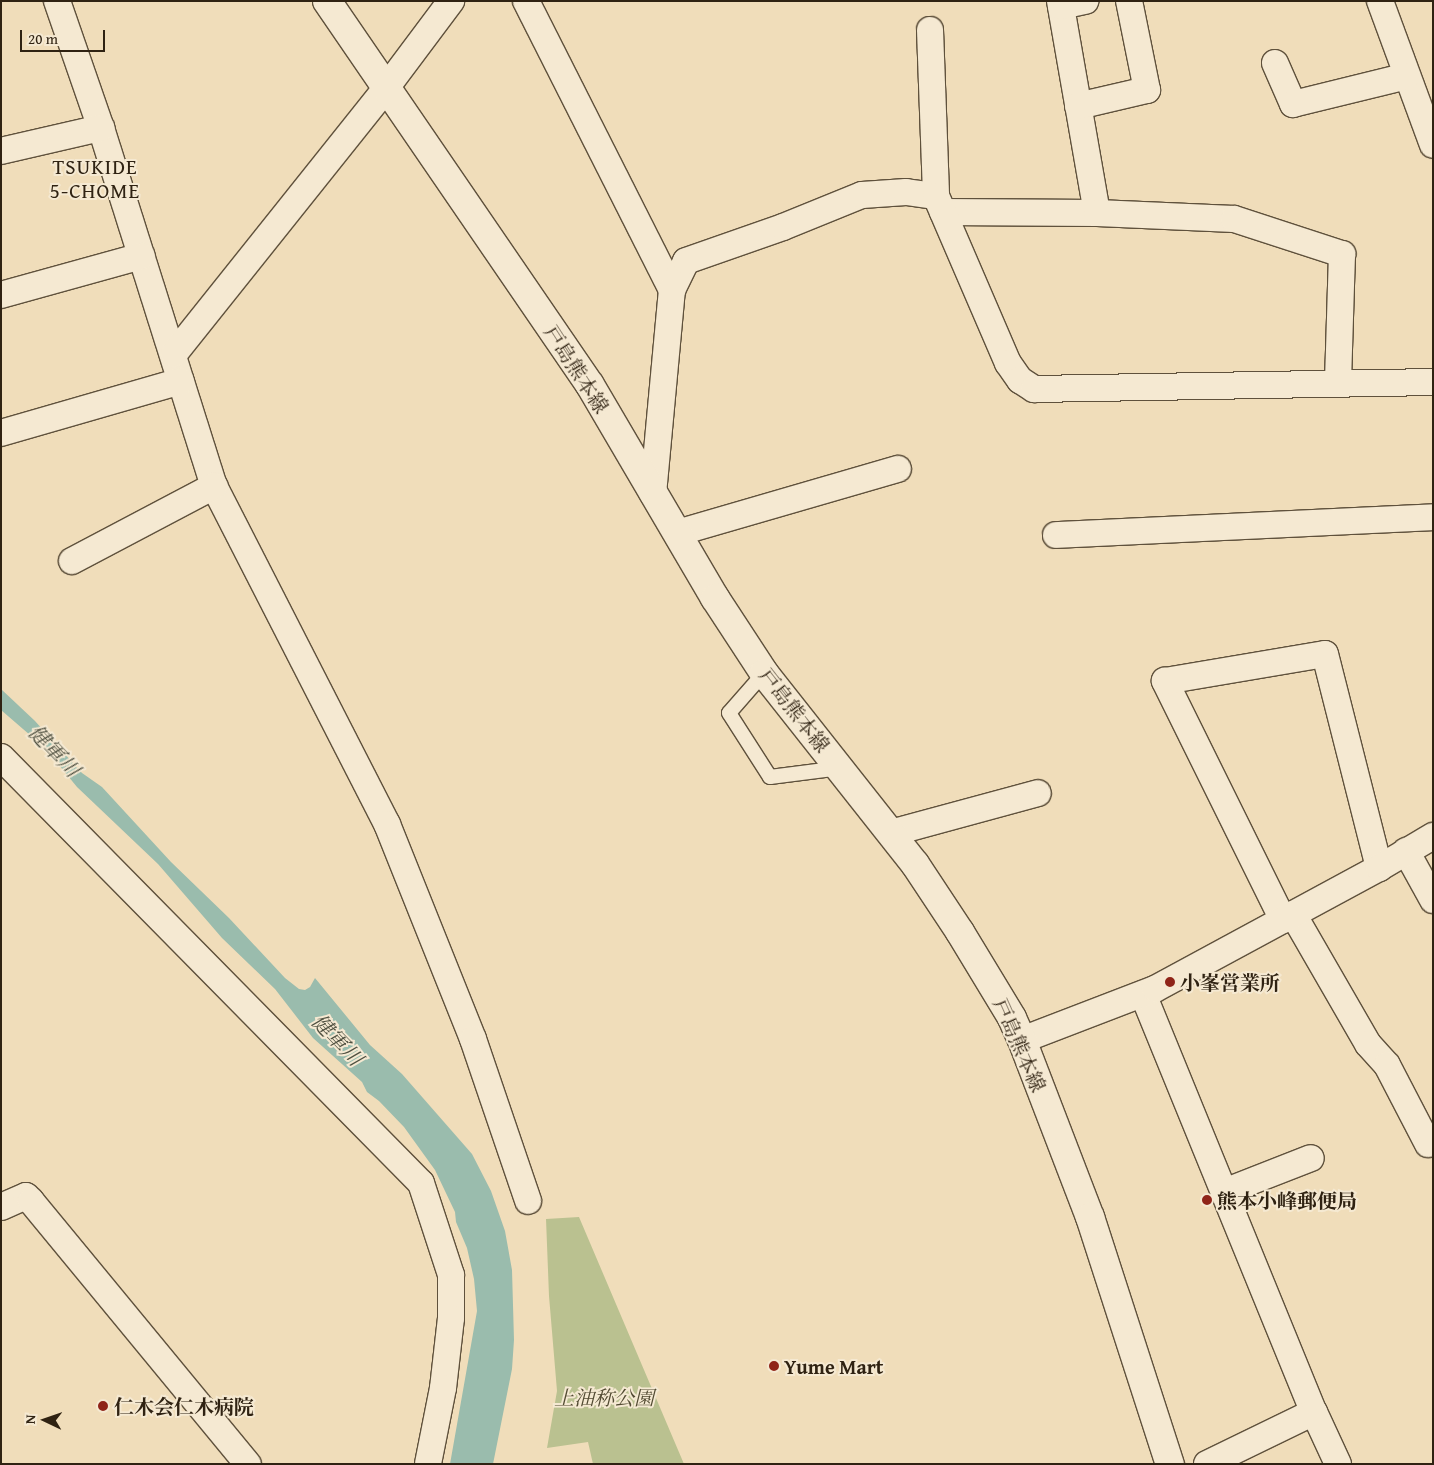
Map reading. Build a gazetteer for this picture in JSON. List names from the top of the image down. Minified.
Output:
{"streets":{"main road":["戸島熊本線"]},"districts":["TSUKIDE 5-CHOME"],"water":["健軍川"],"parks":["上油称公園"],"places":["小峯営業所","熊本小峰郵便局","Yume Mart","仁木会仁木病院"],"scale_bar":"20 m","north":"left"}
